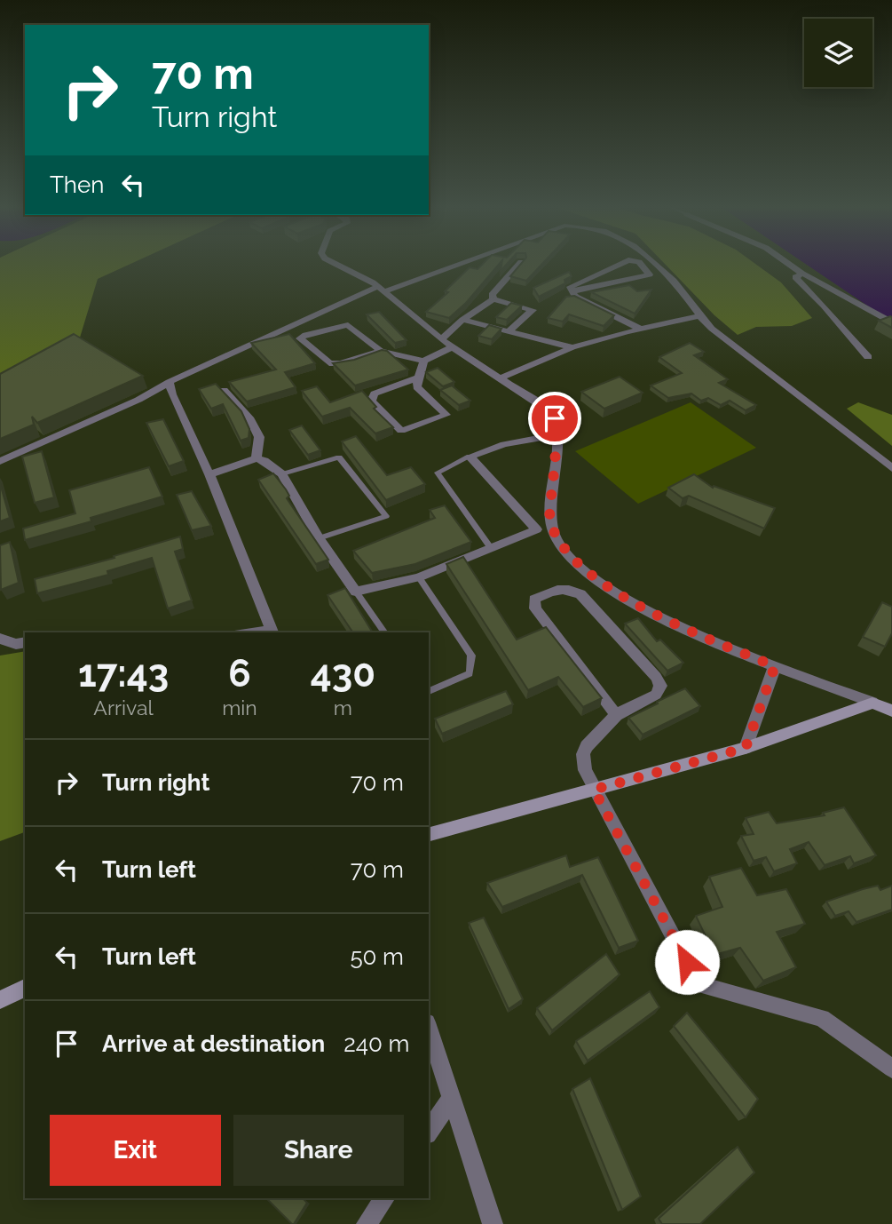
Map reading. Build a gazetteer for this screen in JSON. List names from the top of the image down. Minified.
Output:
{"page":{"turn":["70 m","Turn right"],"then":"Then","eta":["17:43","Arrival","6","min","430","m"],"list":[{"name":"Turn right","value":"70 m"},{"name":"Turn left","value":"70 m"},{"name":"Turn left","value":"50 m"},{"name":"Arrive at destination","value":"240 m"}],"buttons":["Exit","Share"]}}
